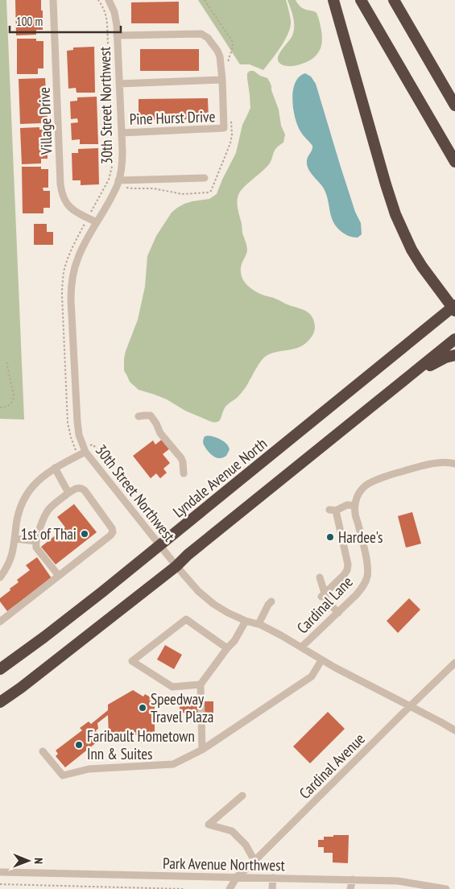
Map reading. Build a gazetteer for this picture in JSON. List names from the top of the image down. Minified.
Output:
{"streets":{"highway":["Lyndale Avenue North"],"street":["30th Street Northwest","Pine Hurst Drive","Village Drive","Cardinal Lane","Cardinal Avenue","Park Avenue Northwest"]},"crossings":[["30th Street Northwest","Pine Hurst Drive"],["30th Street Northwest","Village Drive"],["30th Street Northwest","Lyndale Avenue North"],["30th Street Northwest","Cardinal Lane"],["30th Street Northwest","Cardinal Avenue"],["Cardinal Avenue","Park Avenue Northwest"]],"places":["1st of Thai","Hardee's","Speedway Travel Plaza","Faribault Hometown Inn & Suites"],"scale_bar":"100 m","north":"right"}
